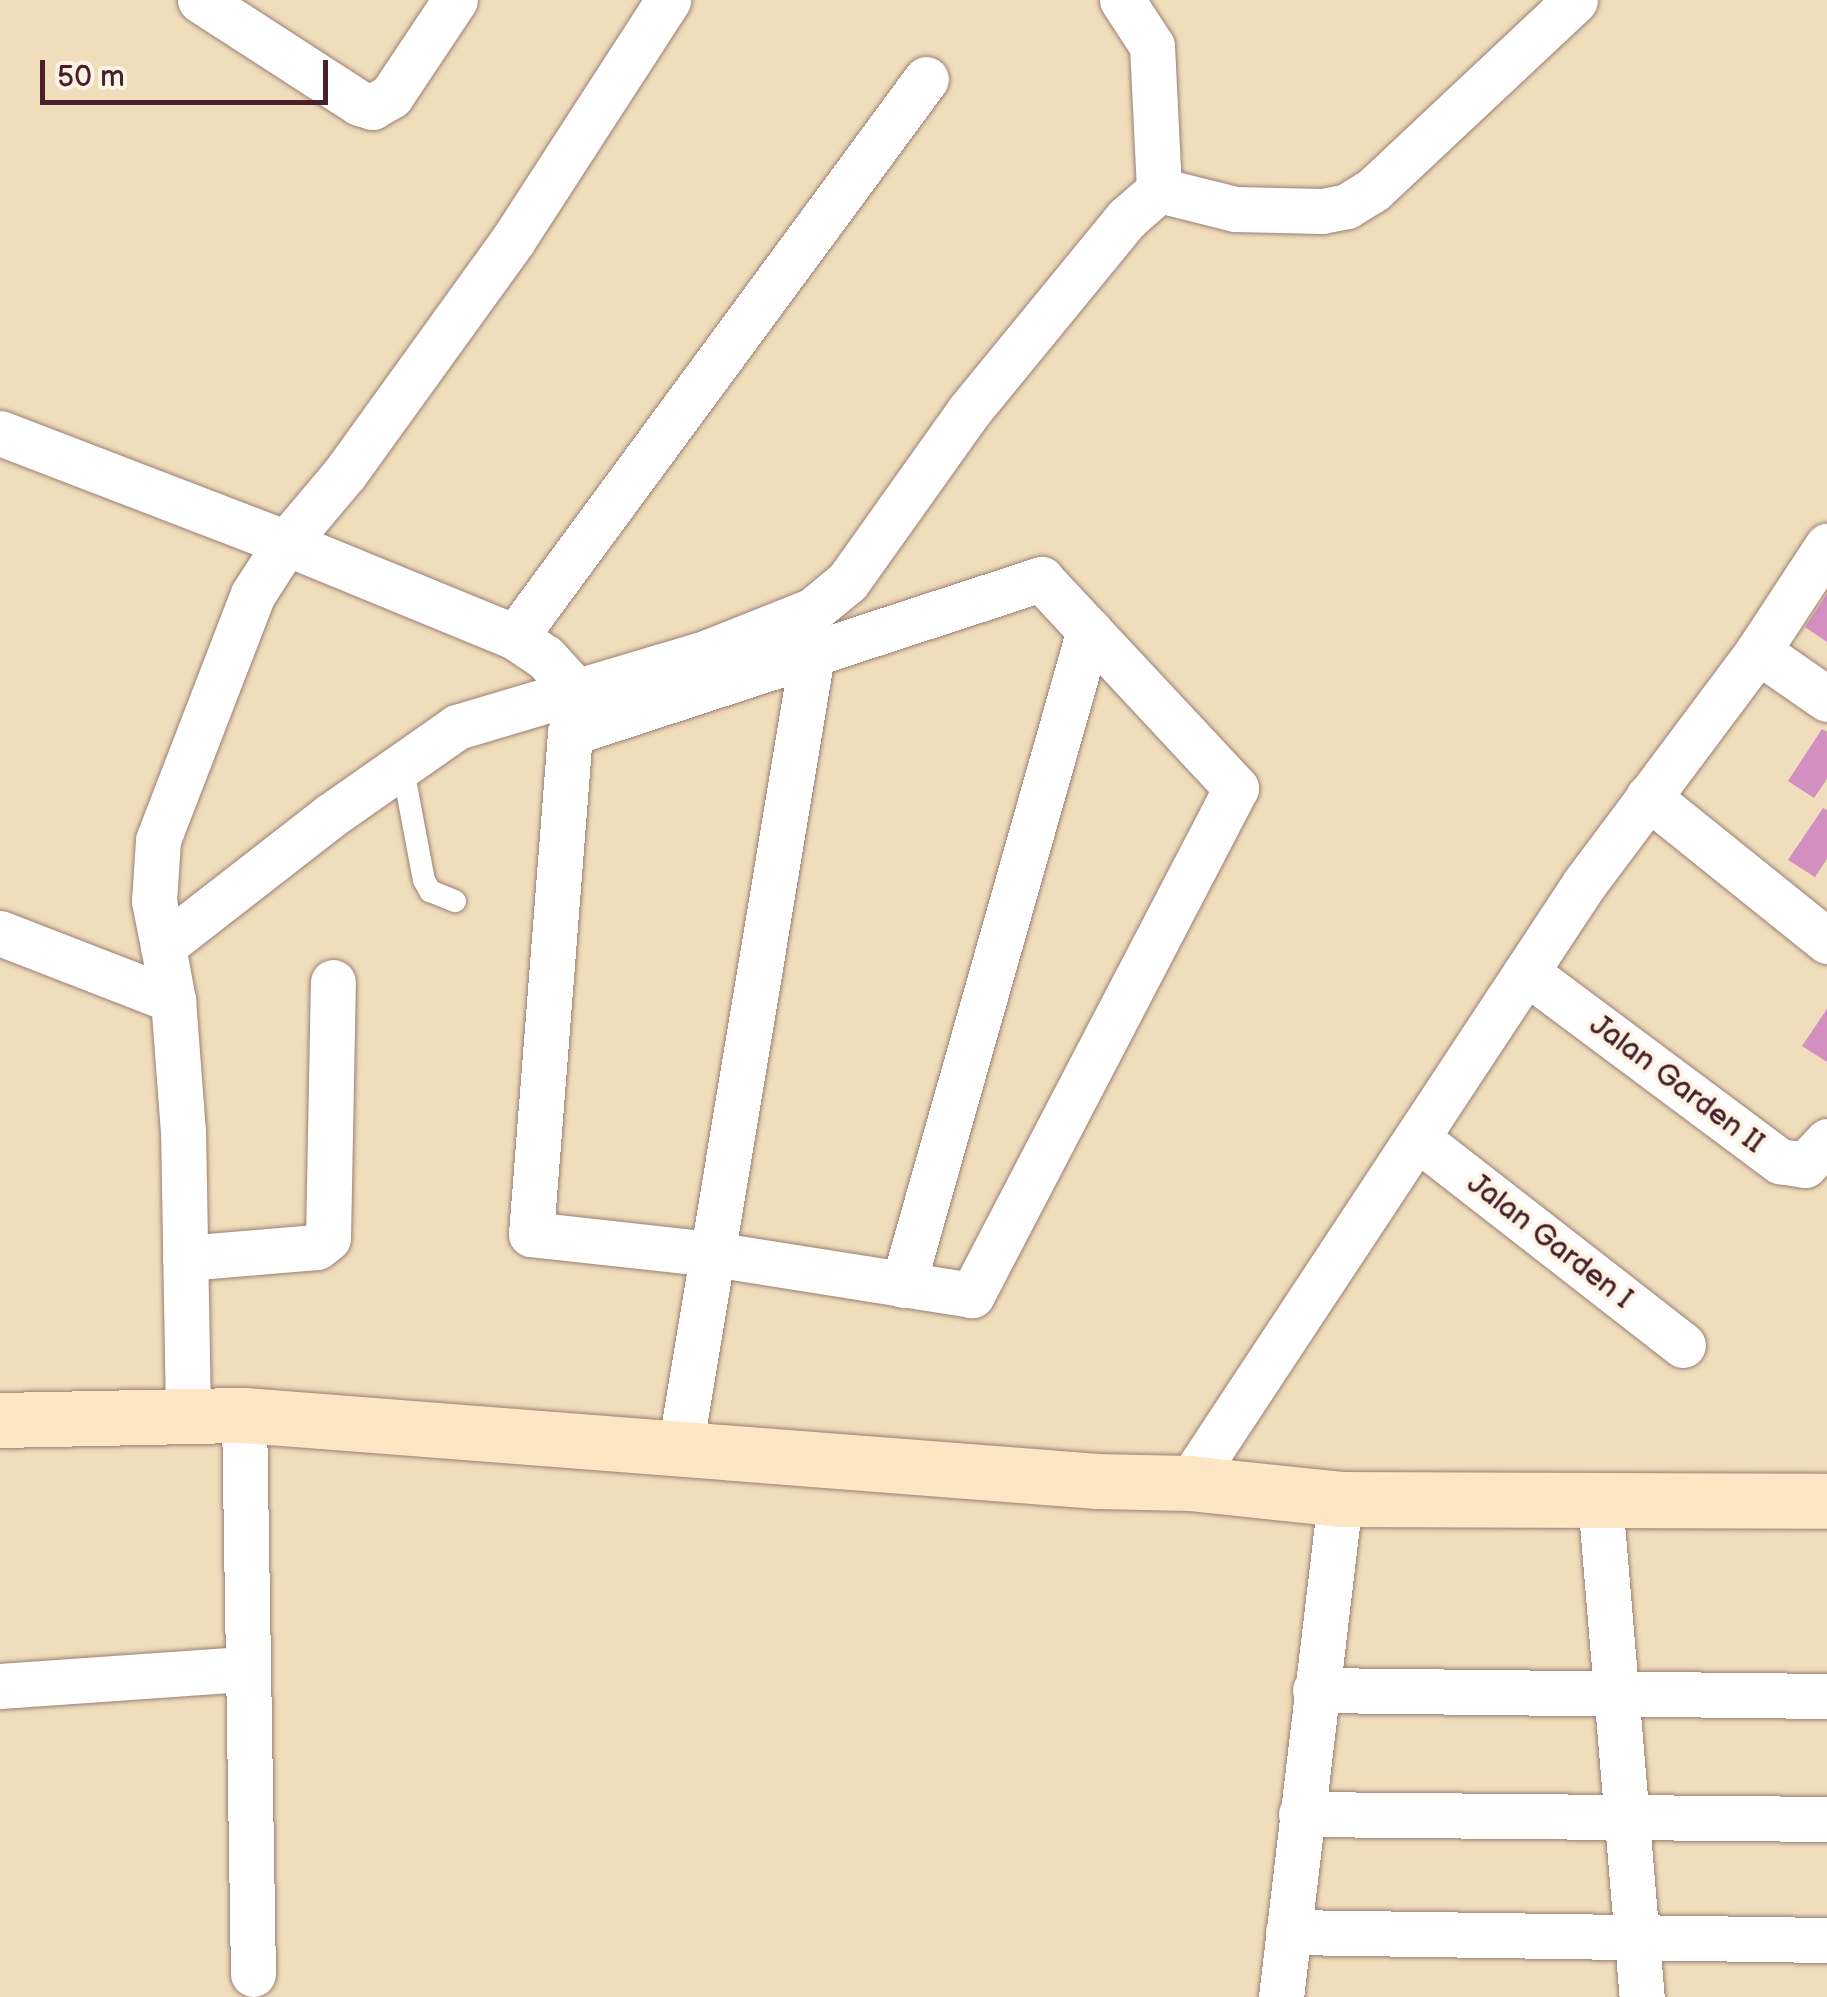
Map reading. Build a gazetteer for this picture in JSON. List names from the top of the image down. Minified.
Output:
{"streets":{"street":["Jalan Garden II","Jalan Garden I"]},"scale_bar":"50 m"}
